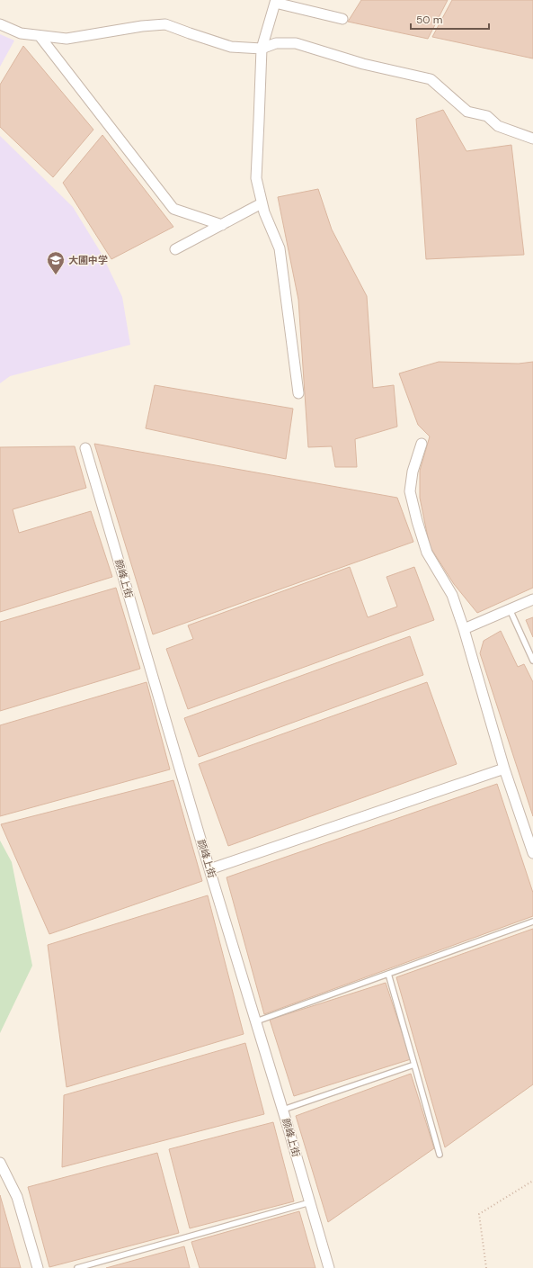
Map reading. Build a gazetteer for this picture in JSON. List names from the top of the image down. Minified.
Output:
{"streets":{"street":["颜峰上街"]},"places":{"school or university":["大圃中学"]},"scale_bar":"50 m"}
